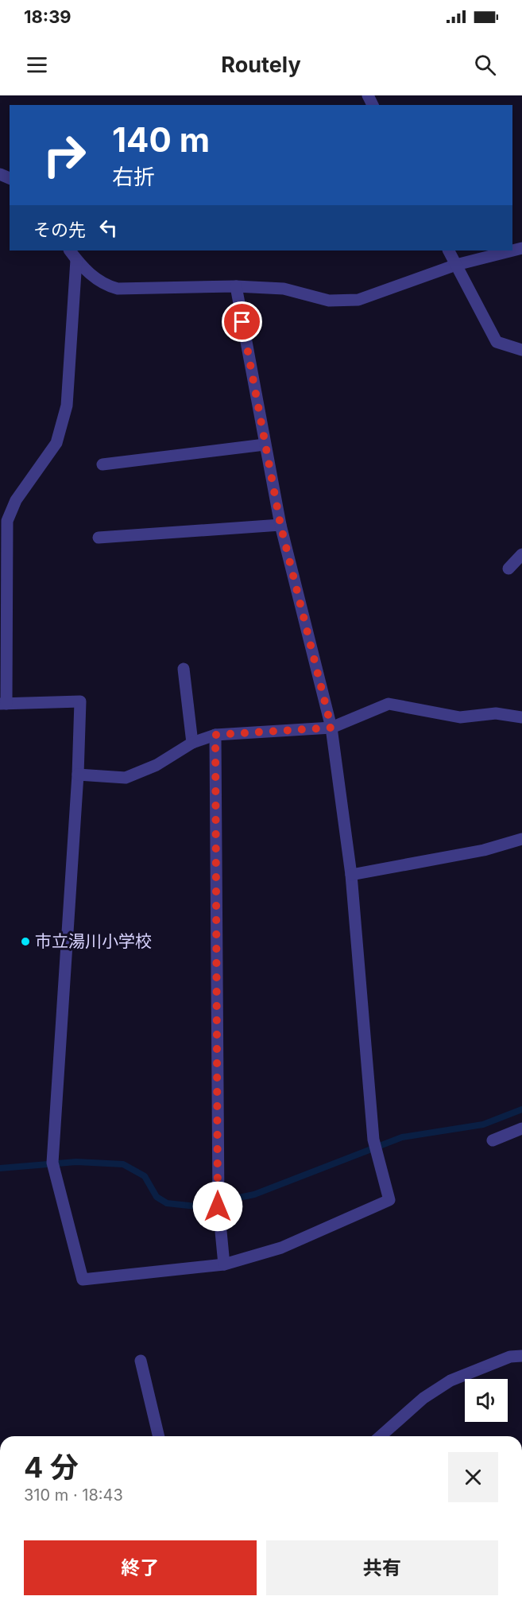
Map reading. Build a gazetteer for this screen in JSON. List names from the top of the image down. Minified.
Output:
{"places":["市立湯川小学校"],"page":{"status":"18:39","header":"Routely","turn":["140 m","右折"],"then":"その先","heading":["4 分","310 m · 18:43"],"buttons":["終了","共有"]}}
